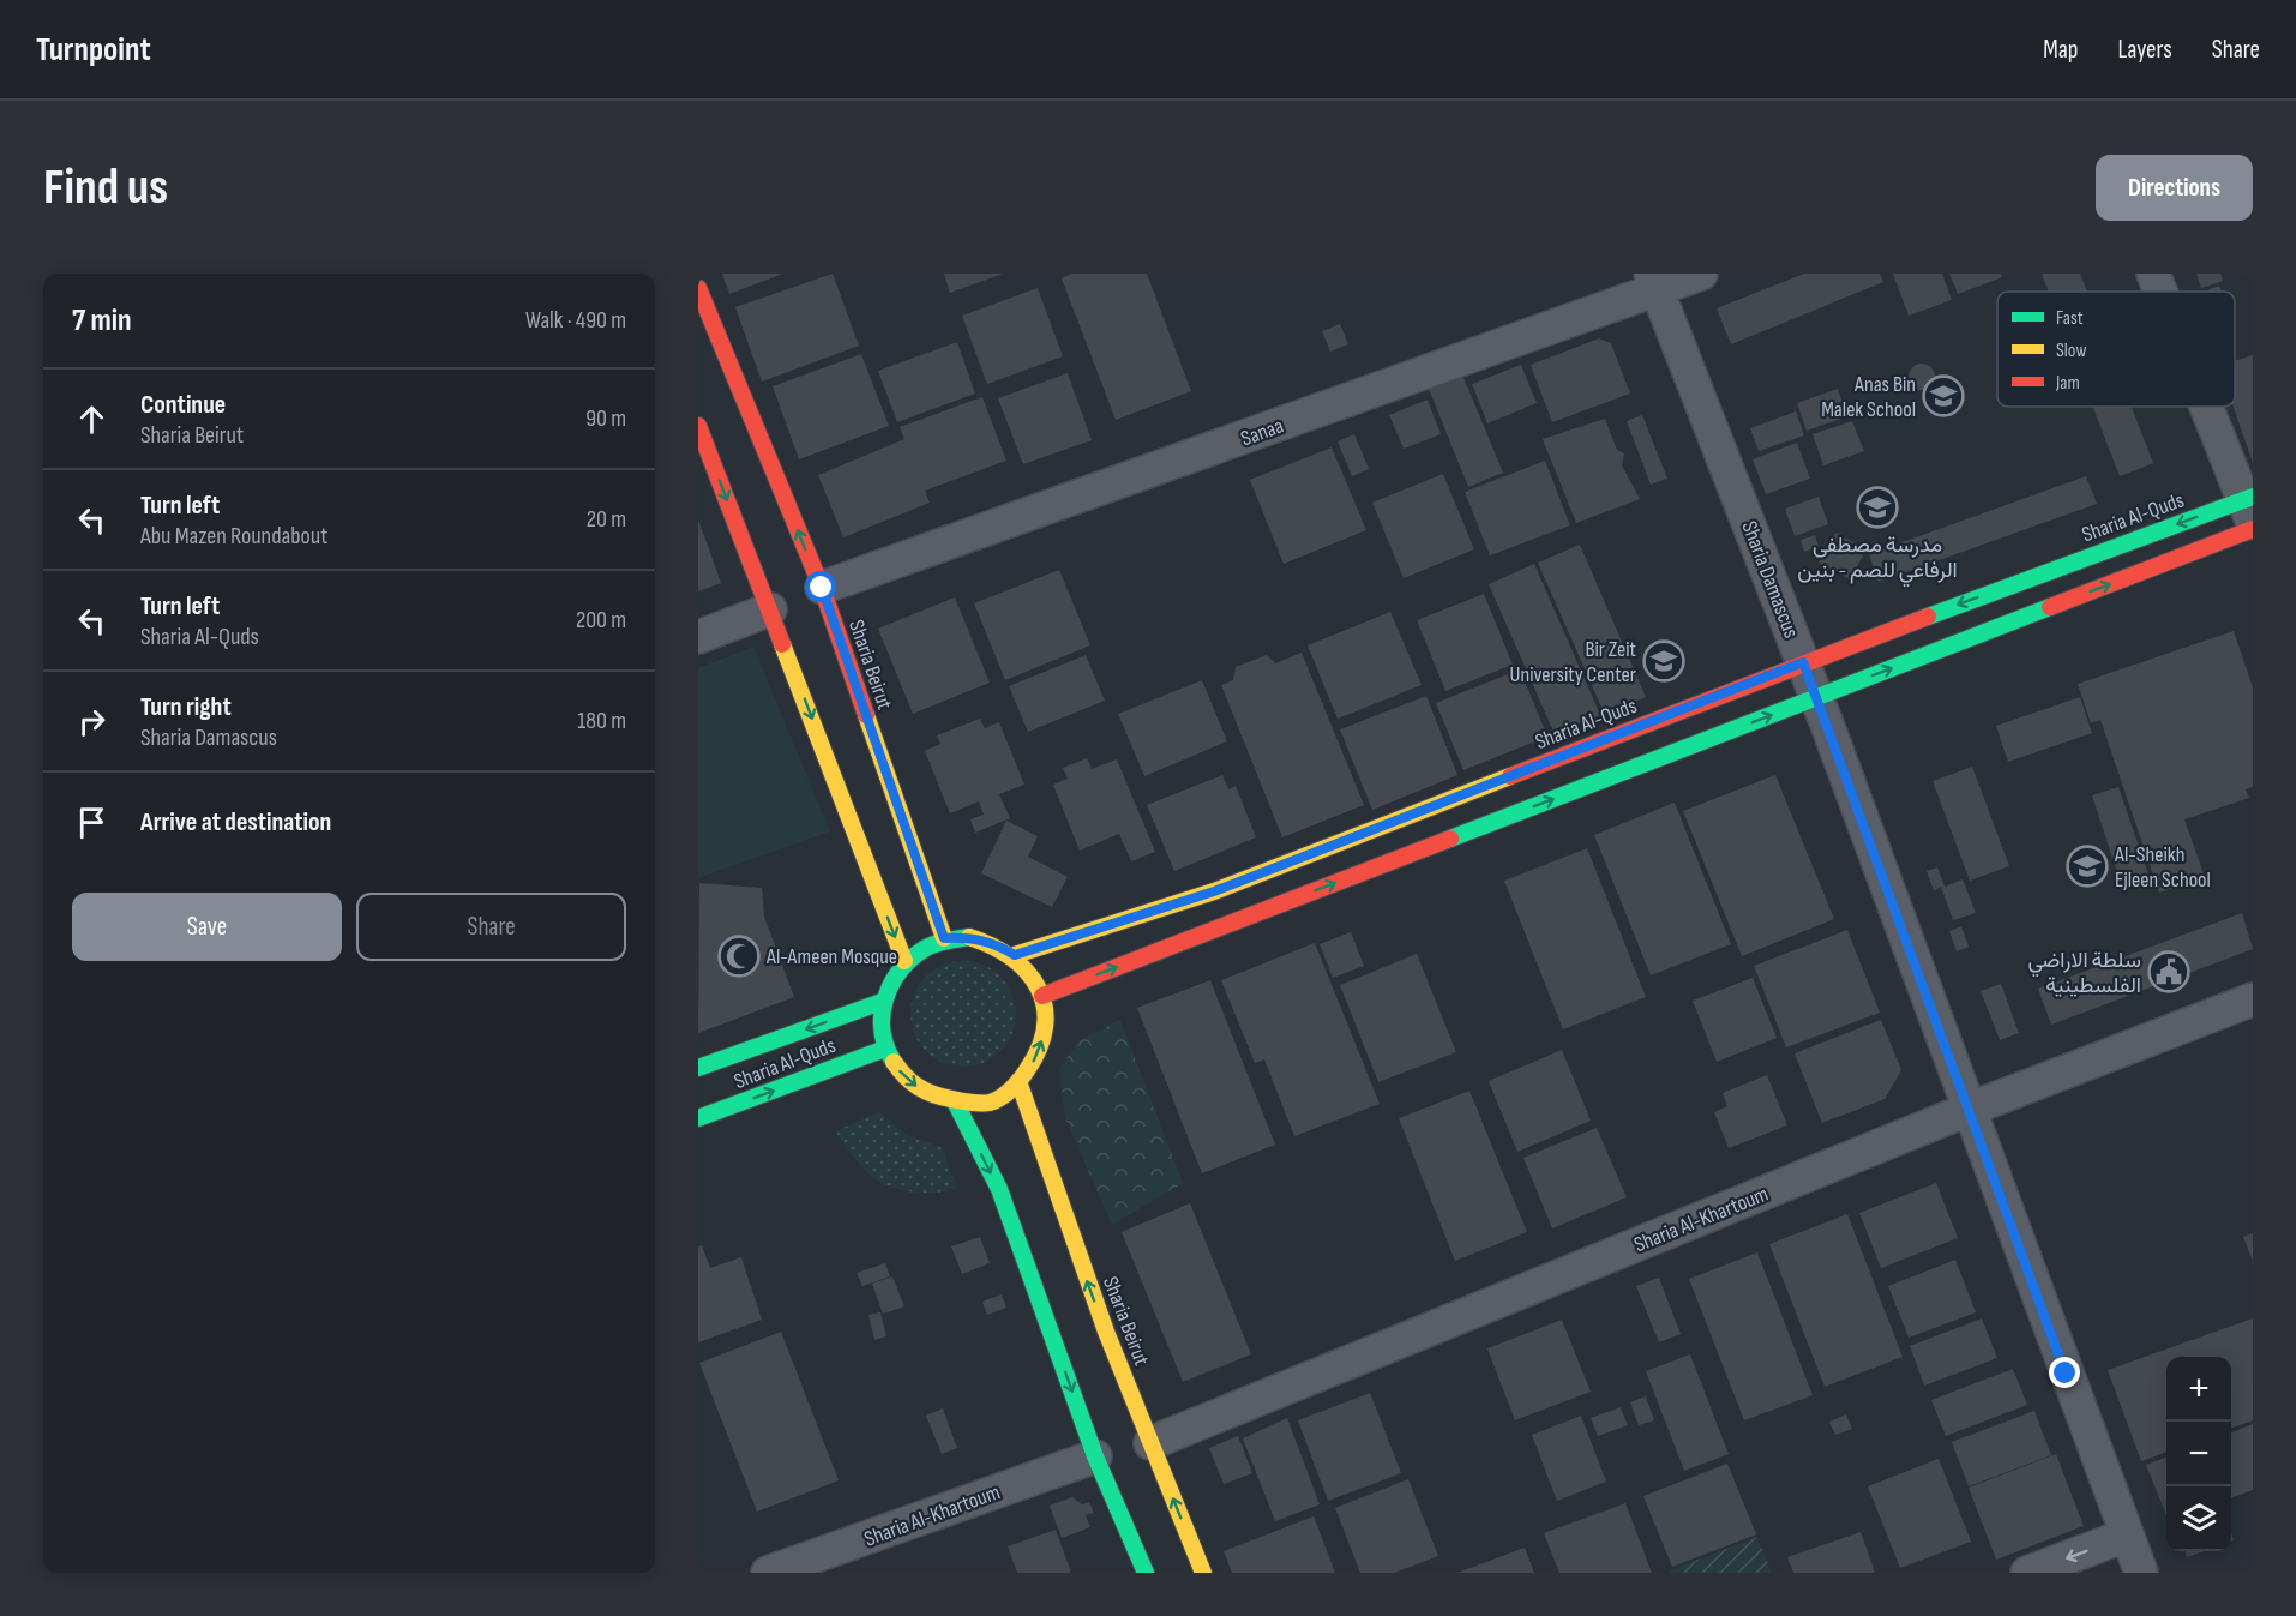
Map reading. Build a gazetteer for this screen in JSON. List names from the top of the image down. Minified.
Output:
{"streets":{"main road":["Sharia Al-Quds","Sharia Beirut"],"street":["Sanaa","Sharia Damascus","Sharia Al-Khartoum"]},"crossings":[["Sanaa","Sharia Damascus"],["Sanaa","Sharia Beirut"],["Sharia Al-Quds","Sharia Damascus"],["Sharia Al-Quds","Sharia Beirut"],["Sharia Damascus","Sharia Al-Khartoum"],["Sharia Beirut","Sharia Al-Khartoum"]],"places":{"school or university":["Anas Bin Malek School","مدرسة مصطفى الرفاعي للصم - بنين","Bir Zeit University Center","Al-Sheikh Ejleen School"],"mosque":["Al-Ameen Mosque"],"public building":["سلطة الاراضي الفلسطينية"]},"legend":["Fast","Slow","Jam"],"page":{"header":"Turnpoint","nav":["Map","Layers","Share"],"buttons":["Directions",["Save","Share"]],"title":"Find us","heading":["7 min","Walk · 490 m"],"list":[["Continue","Sharia Beirut","90 m"],["Turn left","Abu Mazen Roundabout","20 m"],["Turn left","Sharia Al-Quds","200 m"],["Turn right","Sharia Damascus","180 m"],"Arrive at destination"],"map_buttons":["+","−"]}}
